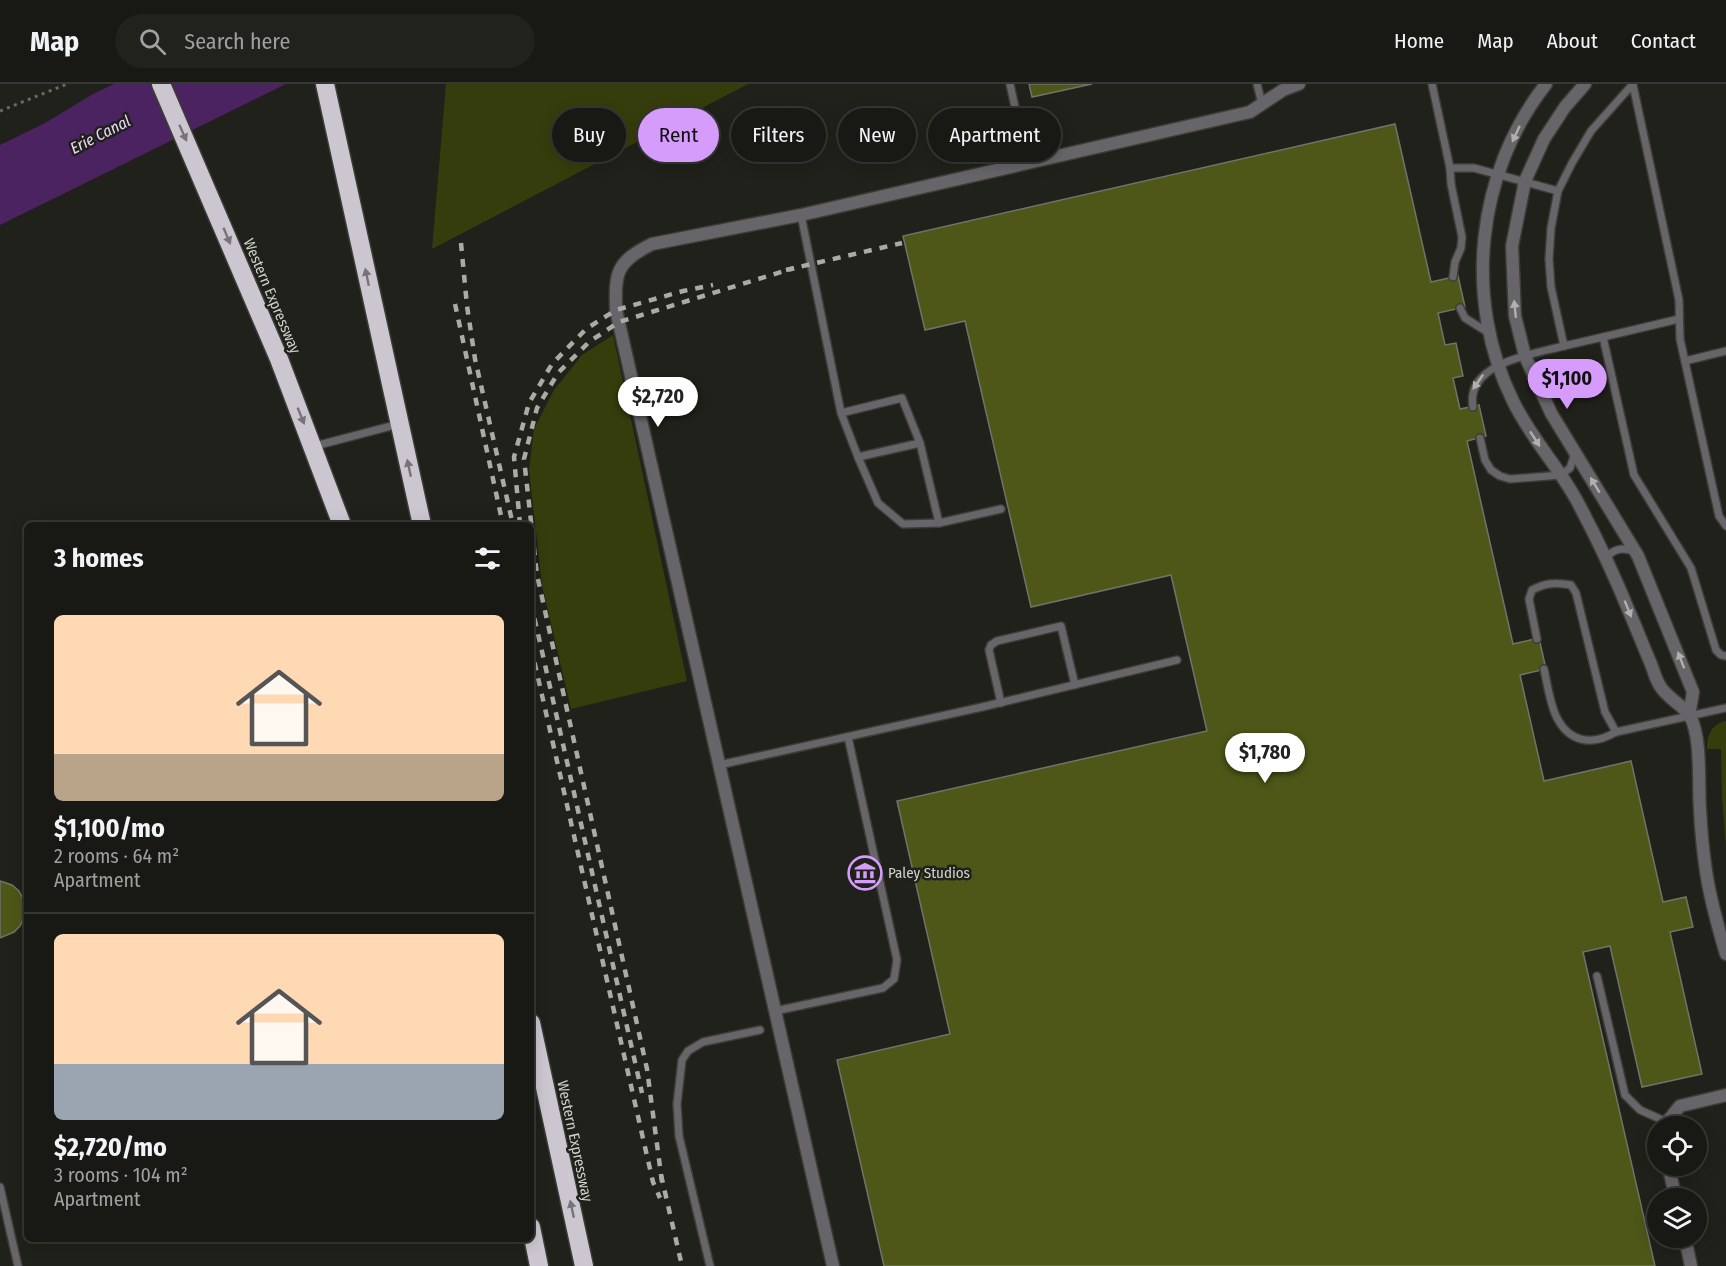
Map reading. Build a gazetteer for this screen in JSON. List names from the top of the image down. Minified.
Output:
{"streets":{"highway":["Western Expressway"]},"water":["Erie Canal"],"places":{"museum":["Paley Studios"]},"page":{"header":"Map","search":"Search here","nav":["Home","Map","About","Contact"],"chip":["Buy","Rent","Filters","New","Apartment"],"price":["$1,100","$2,720","$1,780"],"heading":"3 homes","list":[{"name":"$1,100/mo","note":"2 rooms · 64 m² · Apartment"},{"name":"$2,720/mo","note":"3 rooms · 104 m² · Apartment"}]}}
